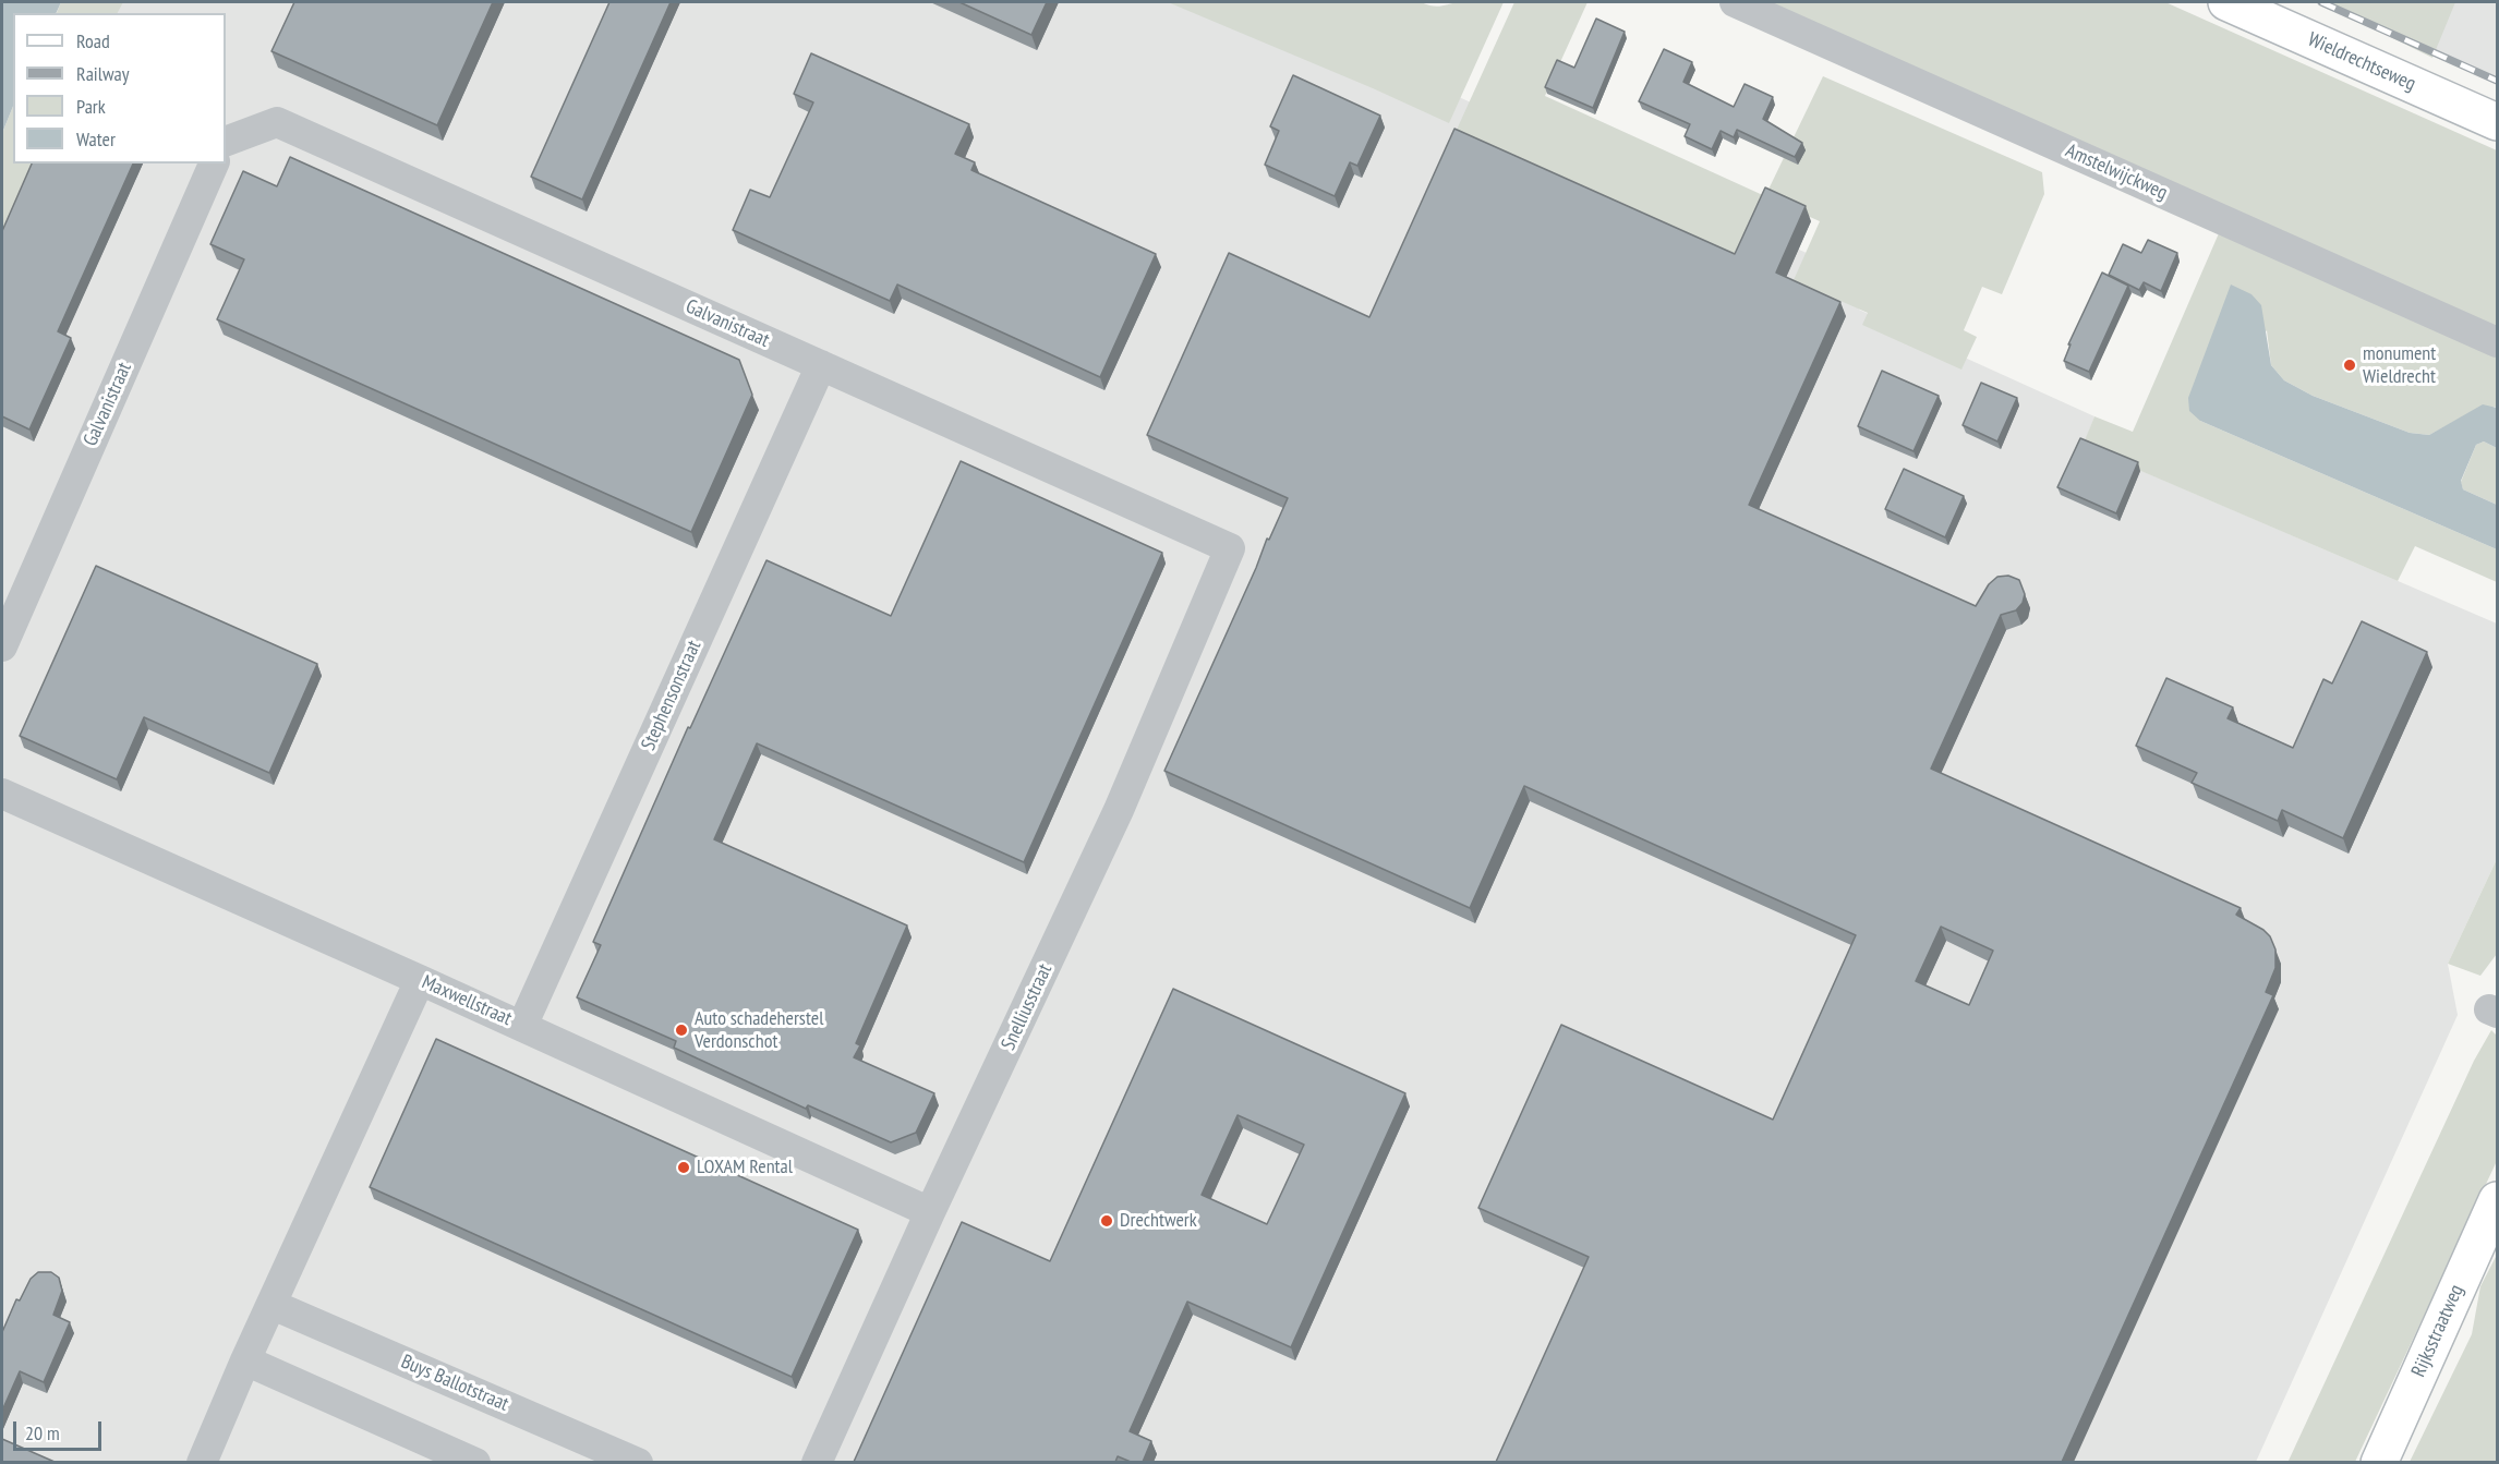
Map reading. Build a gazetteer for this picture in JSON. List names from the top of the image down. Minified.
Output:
{"streets":{"street":["Wieldrechtseweg","Amstelwijckweg","Galvanistraat","Stephensonstraat","Maxwellstraat","Snelliusstraat","Rijksstraatweg","Buys Ballotstraat"]},"crossings":[["Galvanistraat","Stephensonstraat"],["Galvanistraat","Snelliusstraat"],["Stephensonstraat","Maxwellstraat"],["Maxwellstraat","Snelliusstraat"]],"places":["monument Wieldrecht","Auto schadeherstel Verdonschot","LOXAM Rental","Drechtwerk"],"legend":["Road","Railway","Park","Water"],"scale_bar":"20 m"}
